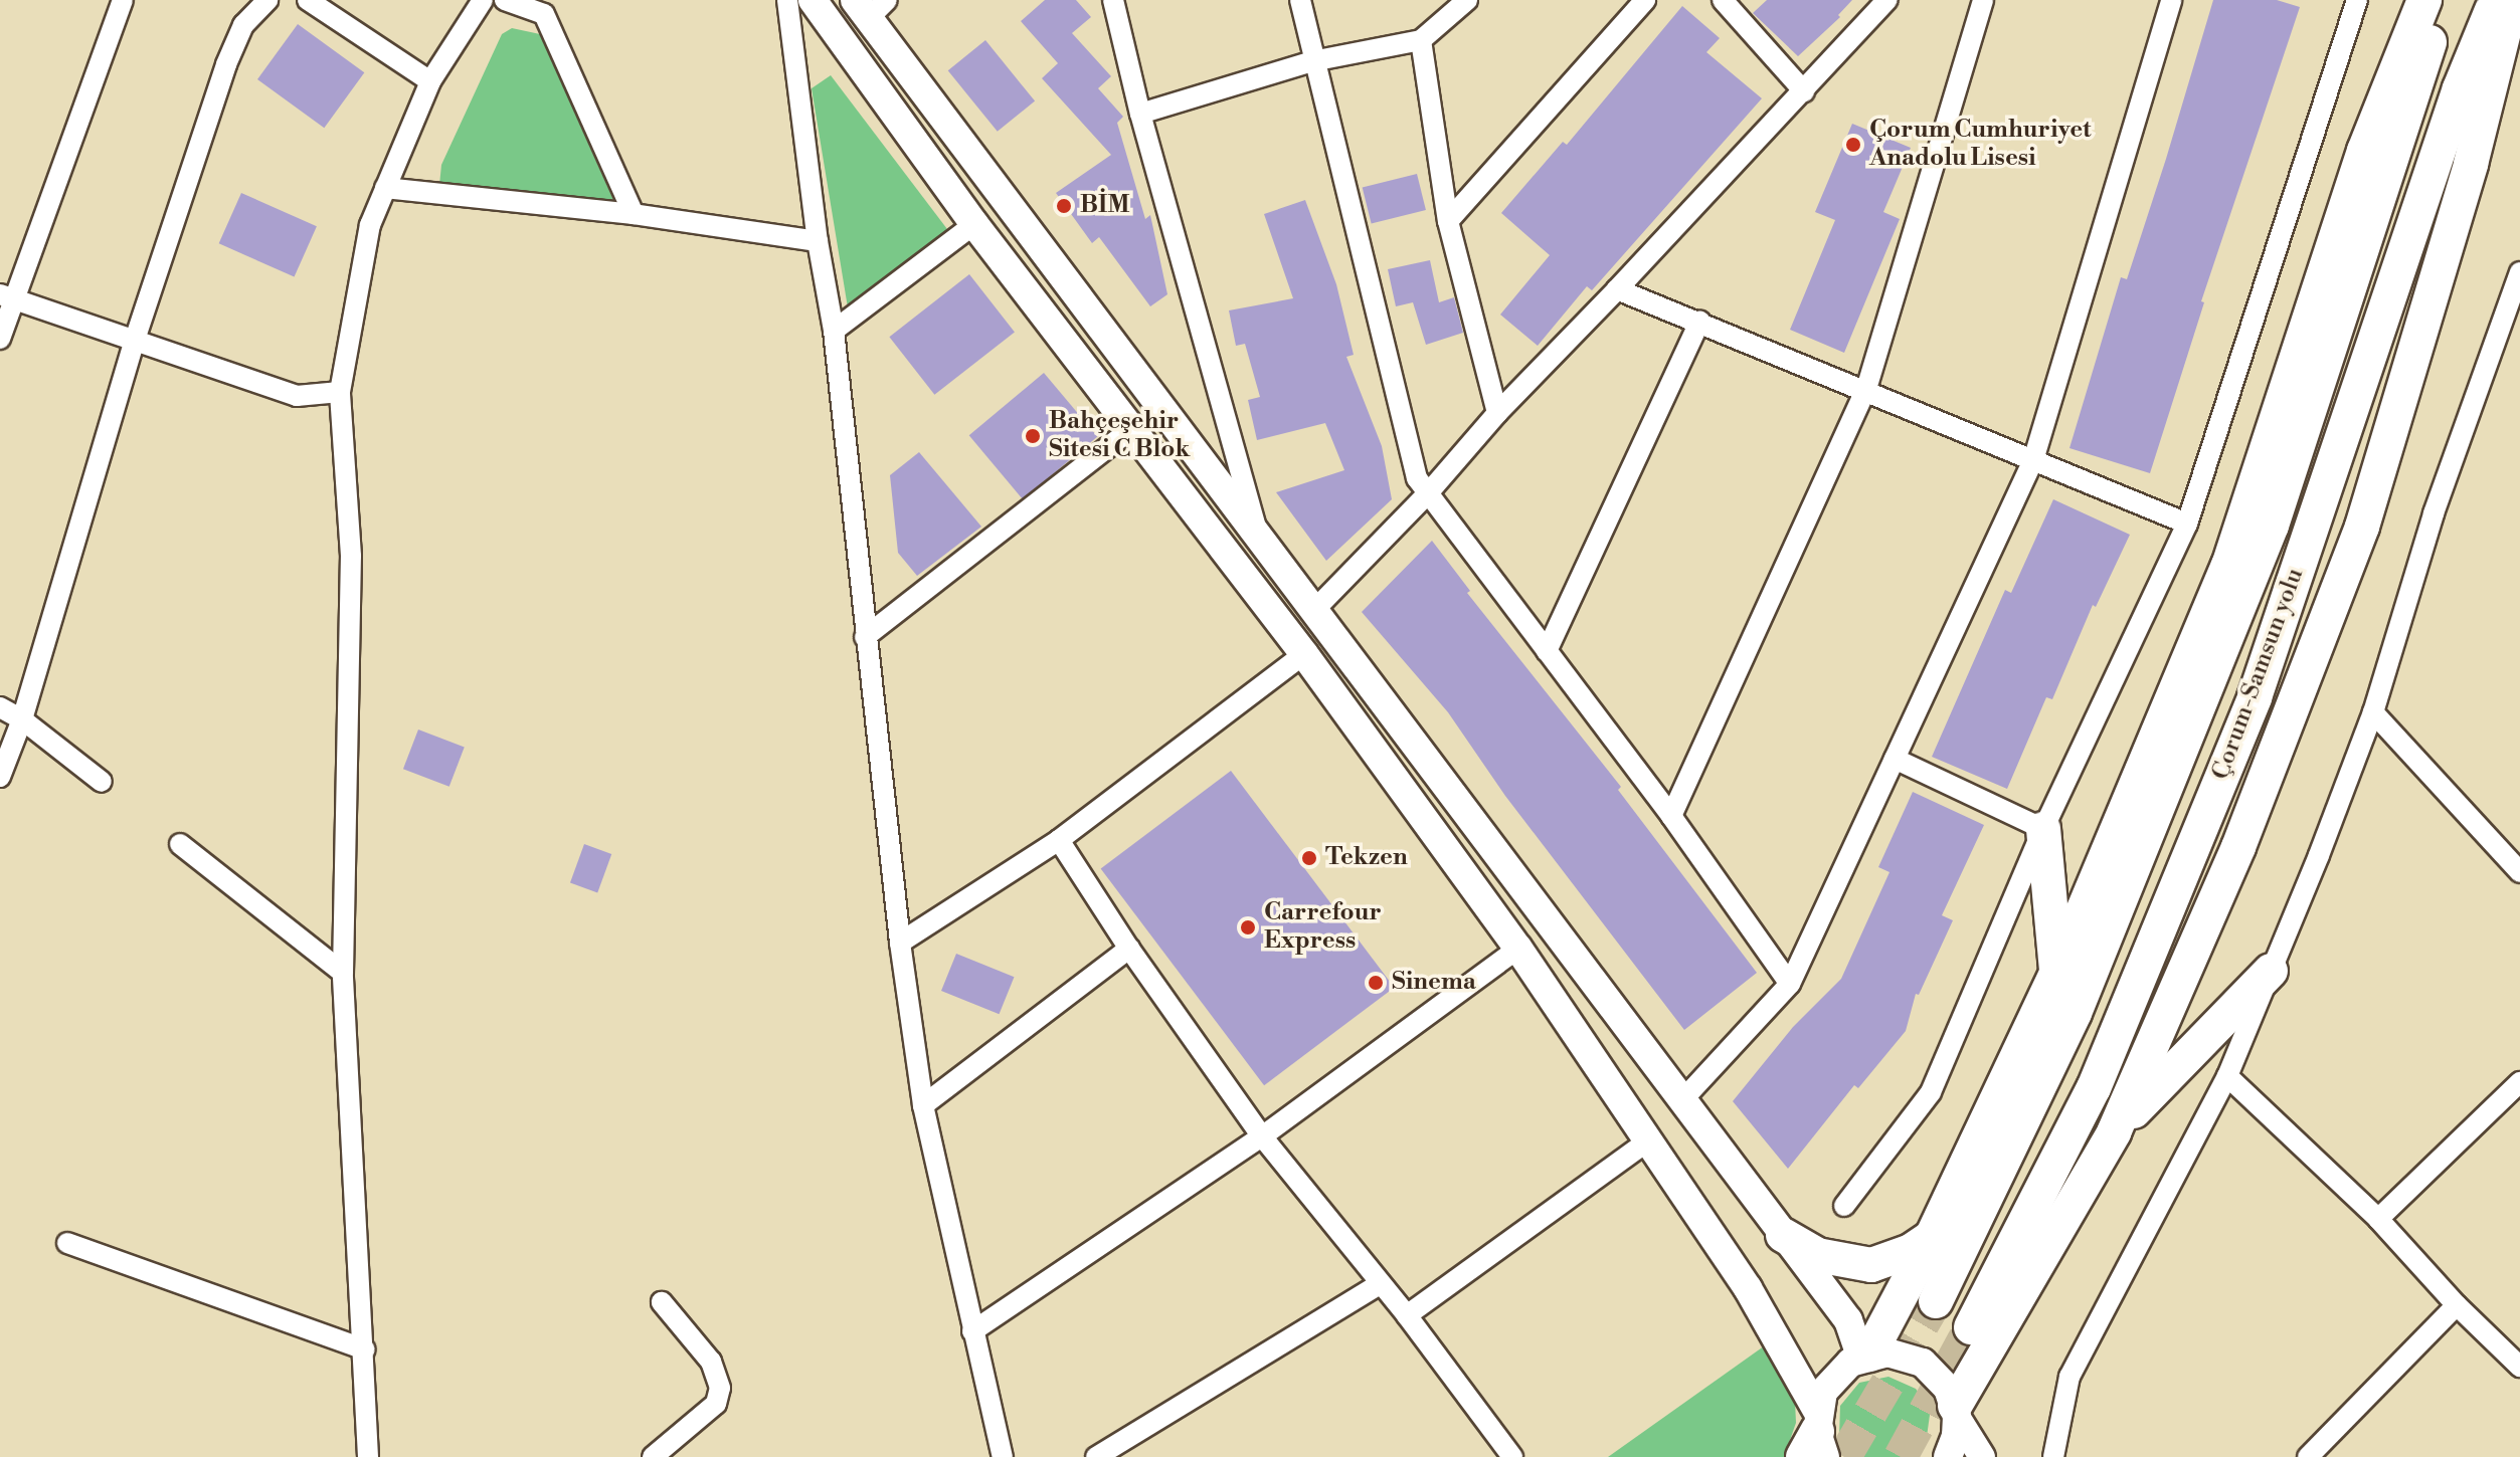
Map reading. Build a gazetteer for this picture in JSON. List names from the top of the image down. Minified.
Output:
{"streets":{"highway":["Çorum-Samsun yolu"]},"places":["Çorum Cumhuriyet Anadolu Lisesi","BİM","Bahçeşehir Sitesi C Blok","Tekzen","Carrefour Express","Sinema"]}
